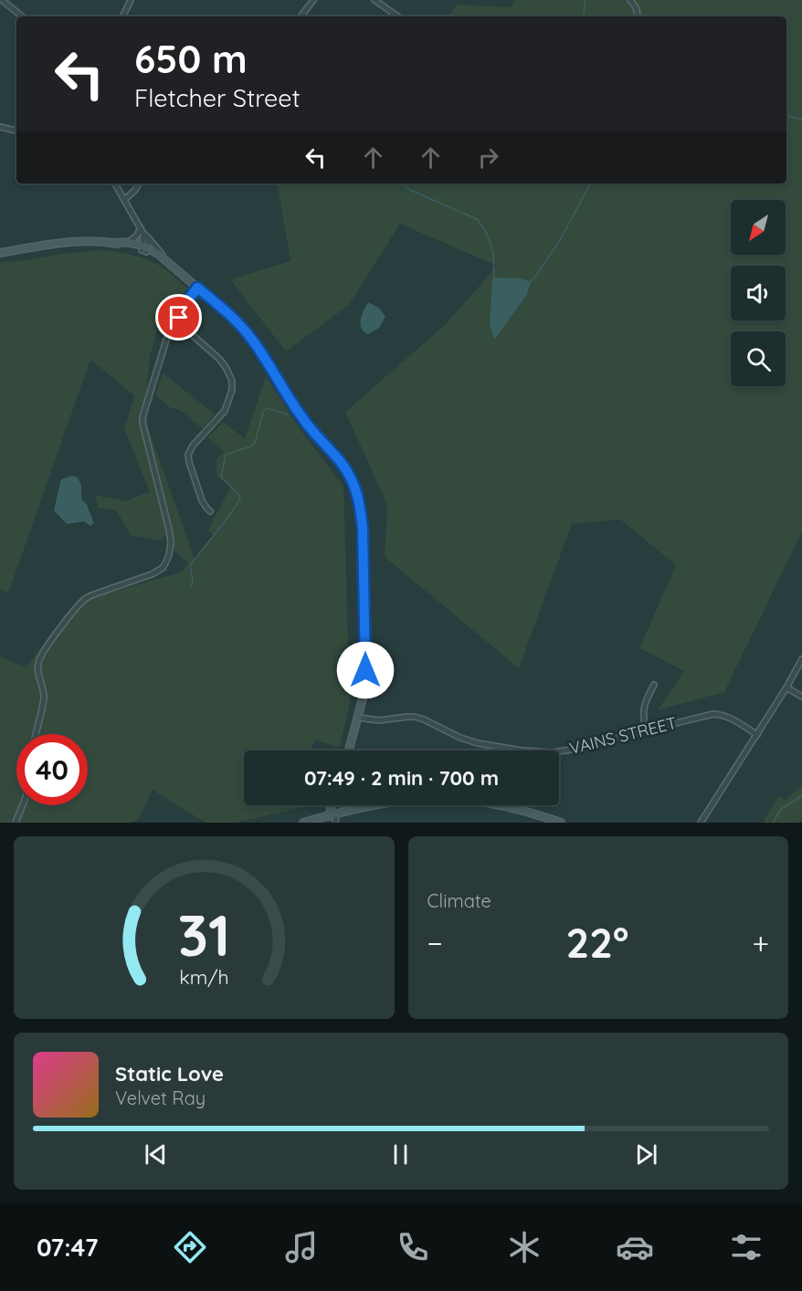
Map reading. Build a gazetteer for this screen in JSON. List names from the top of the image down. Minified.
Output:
{"streets":{"street":["VAINS STREET"]},"north":"bottom left","page":{"turn":["650 m","Fletcher Street"],"limit":"40","trip":"07:49 · 2 min · 700 m","tile":"Climate","heat":["−","22°","+"],"song":["Static Love","Velvet Ray"],"tabs":"07:47","gauge":["31","km/h"]}}
